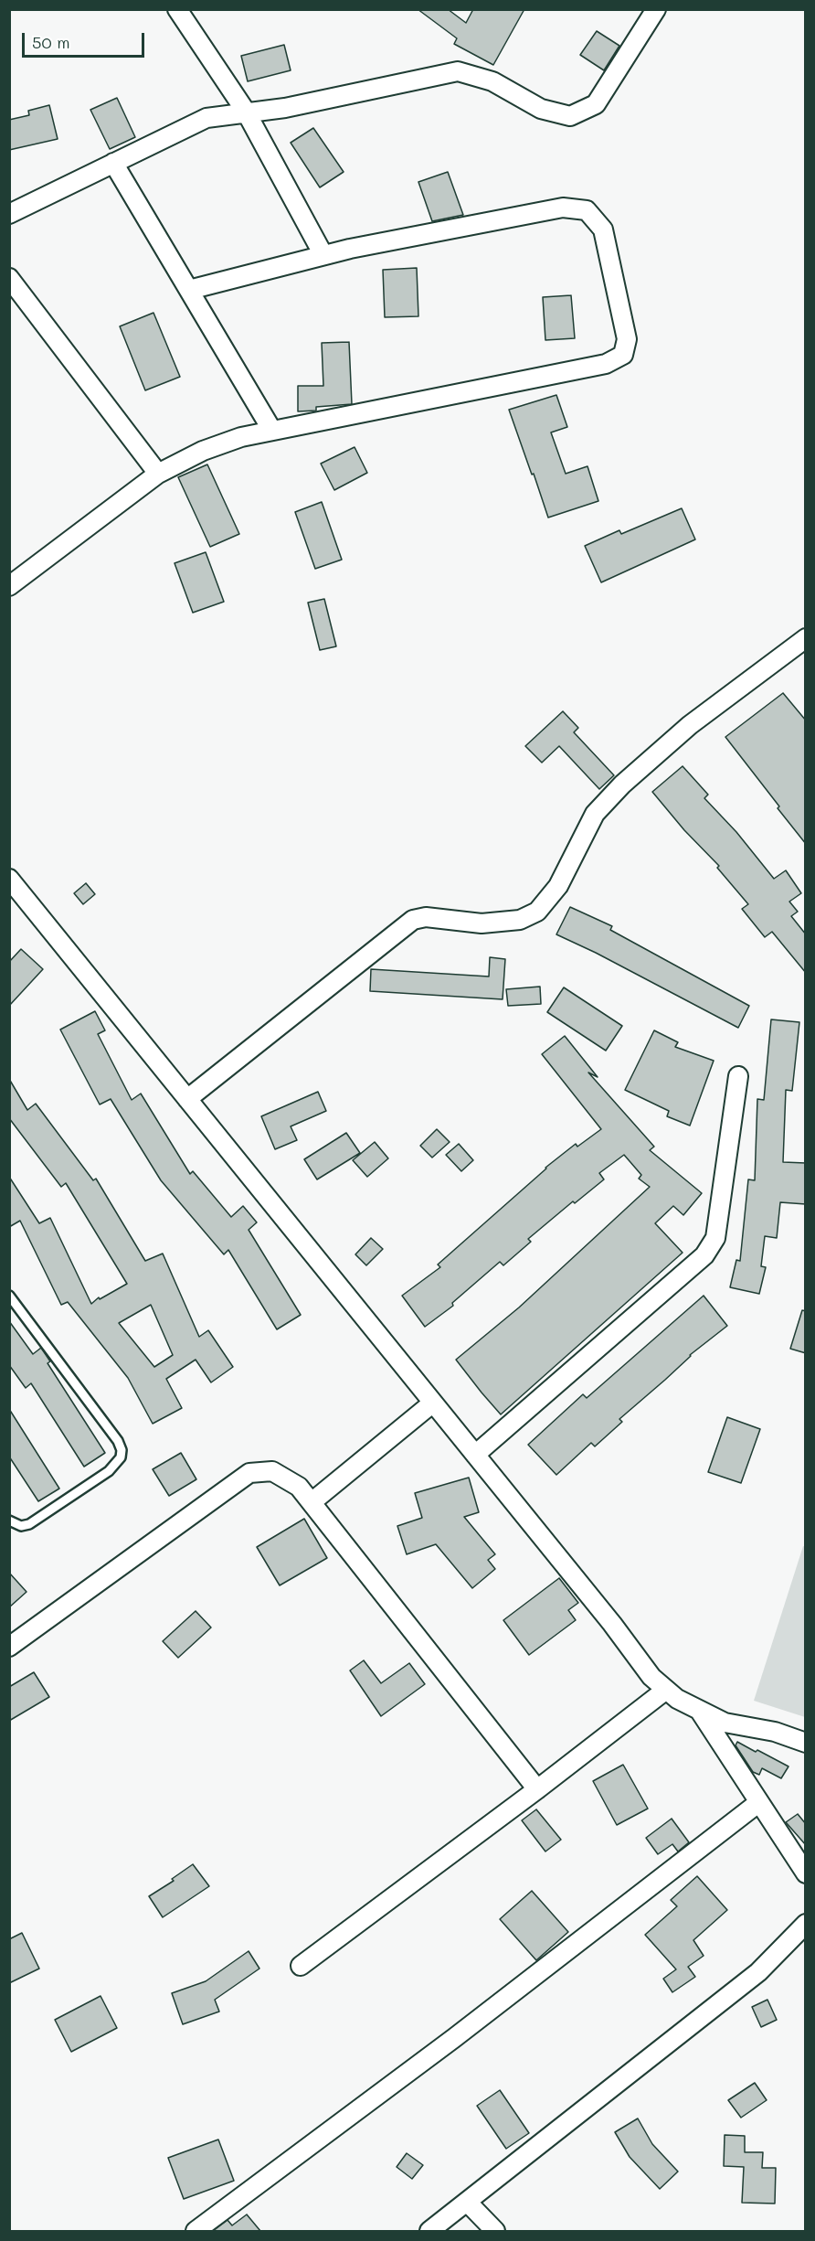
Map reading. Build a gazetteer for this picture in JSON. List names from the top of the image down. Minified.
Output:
{"scale_bar":"50 m"}
